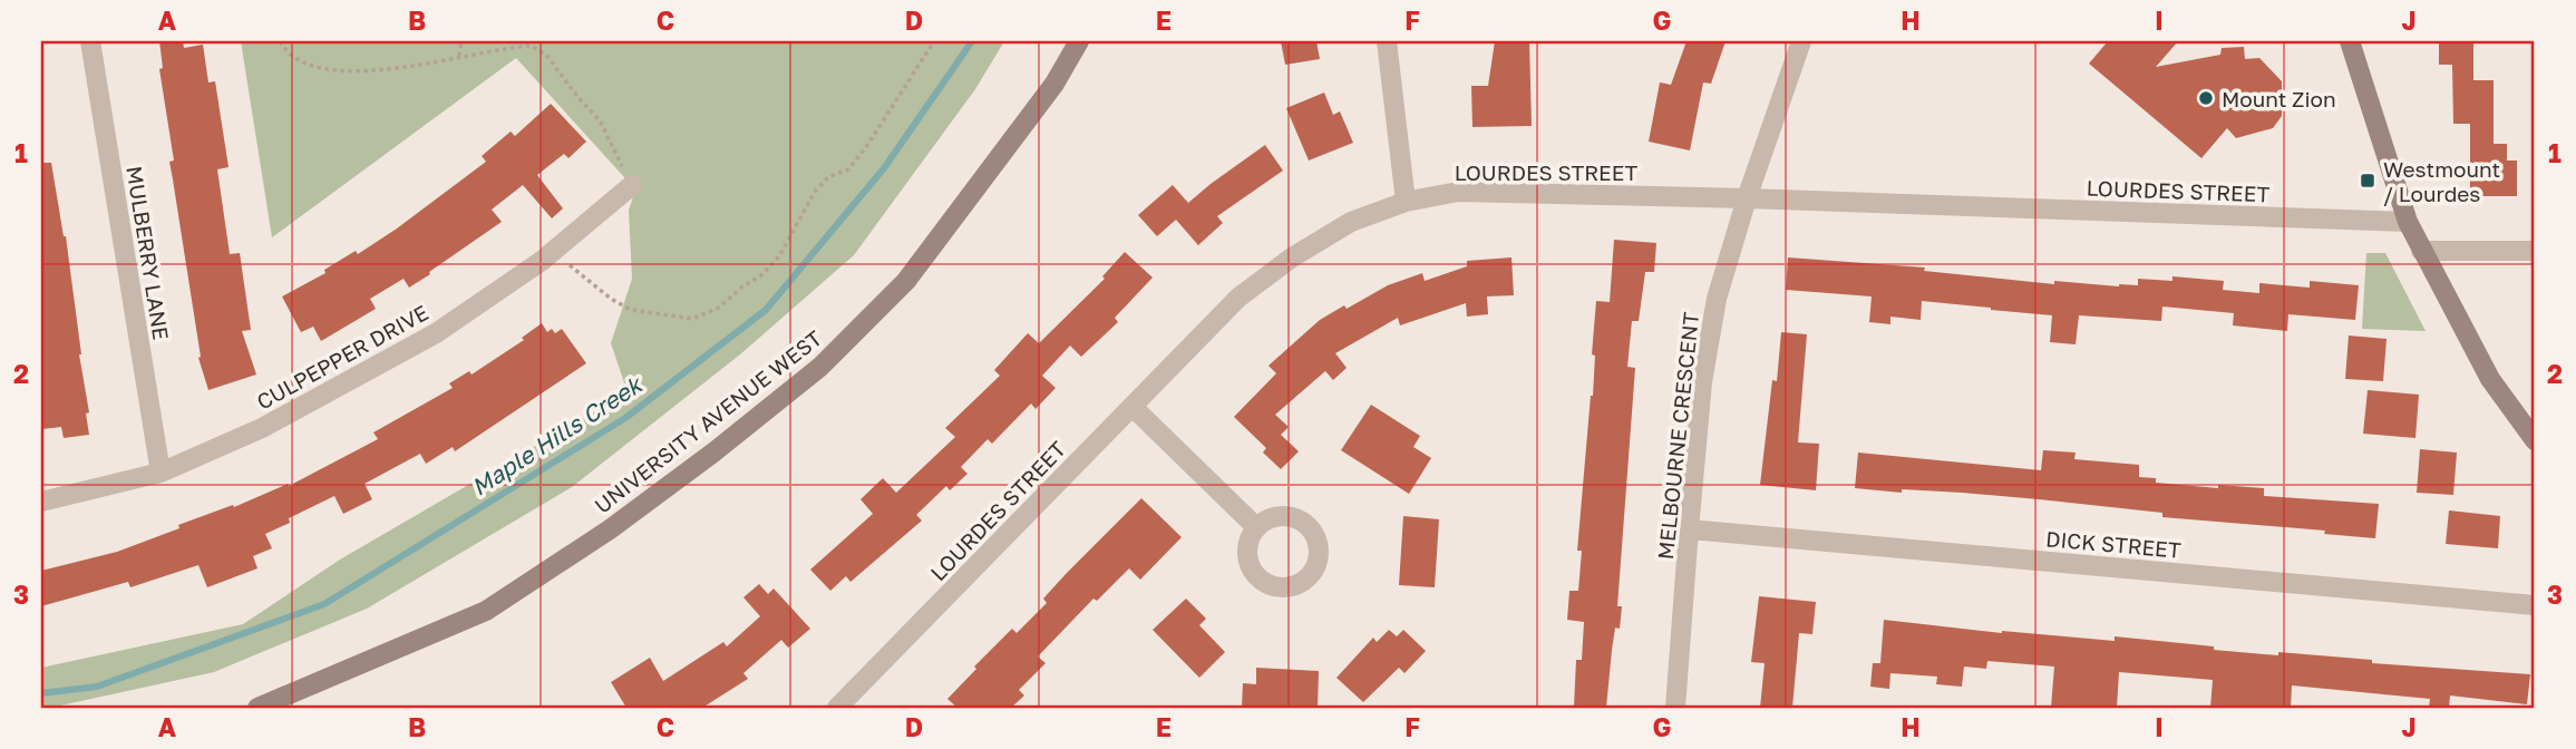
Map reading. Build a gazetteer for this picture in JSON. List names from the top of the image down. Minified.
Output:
{"streets":{"main road":["UNIVERSITY AVENUE WEST"],"street":["LOURDES STREET","MULBERRY LANE","CULPEPPER DRIVE","MELBOURNE CRESCENT","DICK STREET"]},"crossings":[["LOURDES STREET","MELBOURNE CRESCENT"],["MULBERRY LANE","CULPEPPER DRIVE"],["MELBOURNE CRESCENT","DICK STREET"]],"water":["Maple Hills Creek"],"places":{"other":["Mount Zion"],"transit":["Westmount / Lourdes"]},"grid":{"columns":["A","B","C","D","E","F","G","H","I","J"],"rows":["1","2","3"]}}
